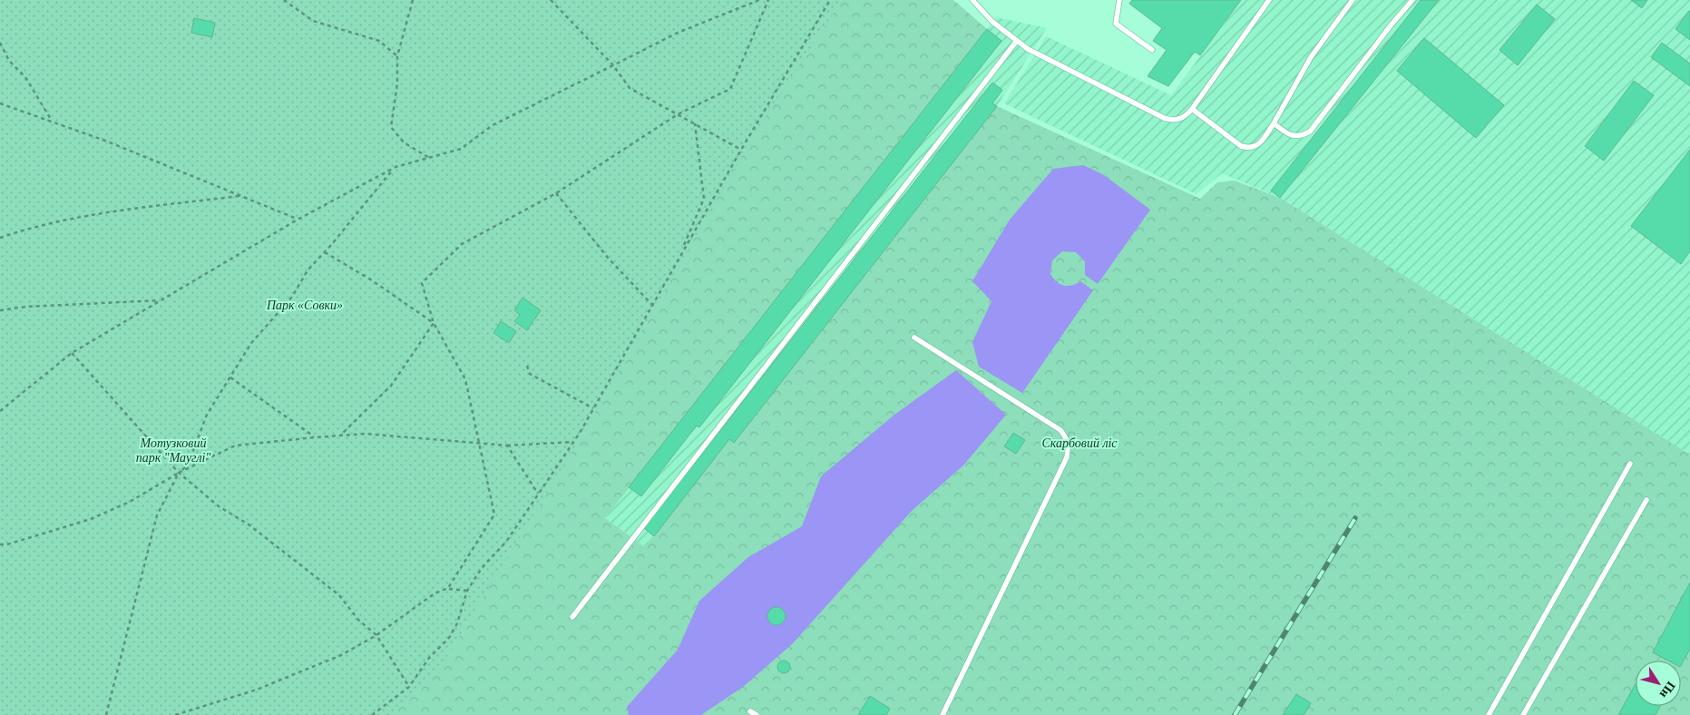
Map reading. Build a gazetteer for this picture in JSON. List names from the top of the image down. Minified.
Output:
{"parks":["Парк «Совки»","Мотузковий парк \"Мауглі\"","Скарбовий ліс"],"north":"bottom right"}
